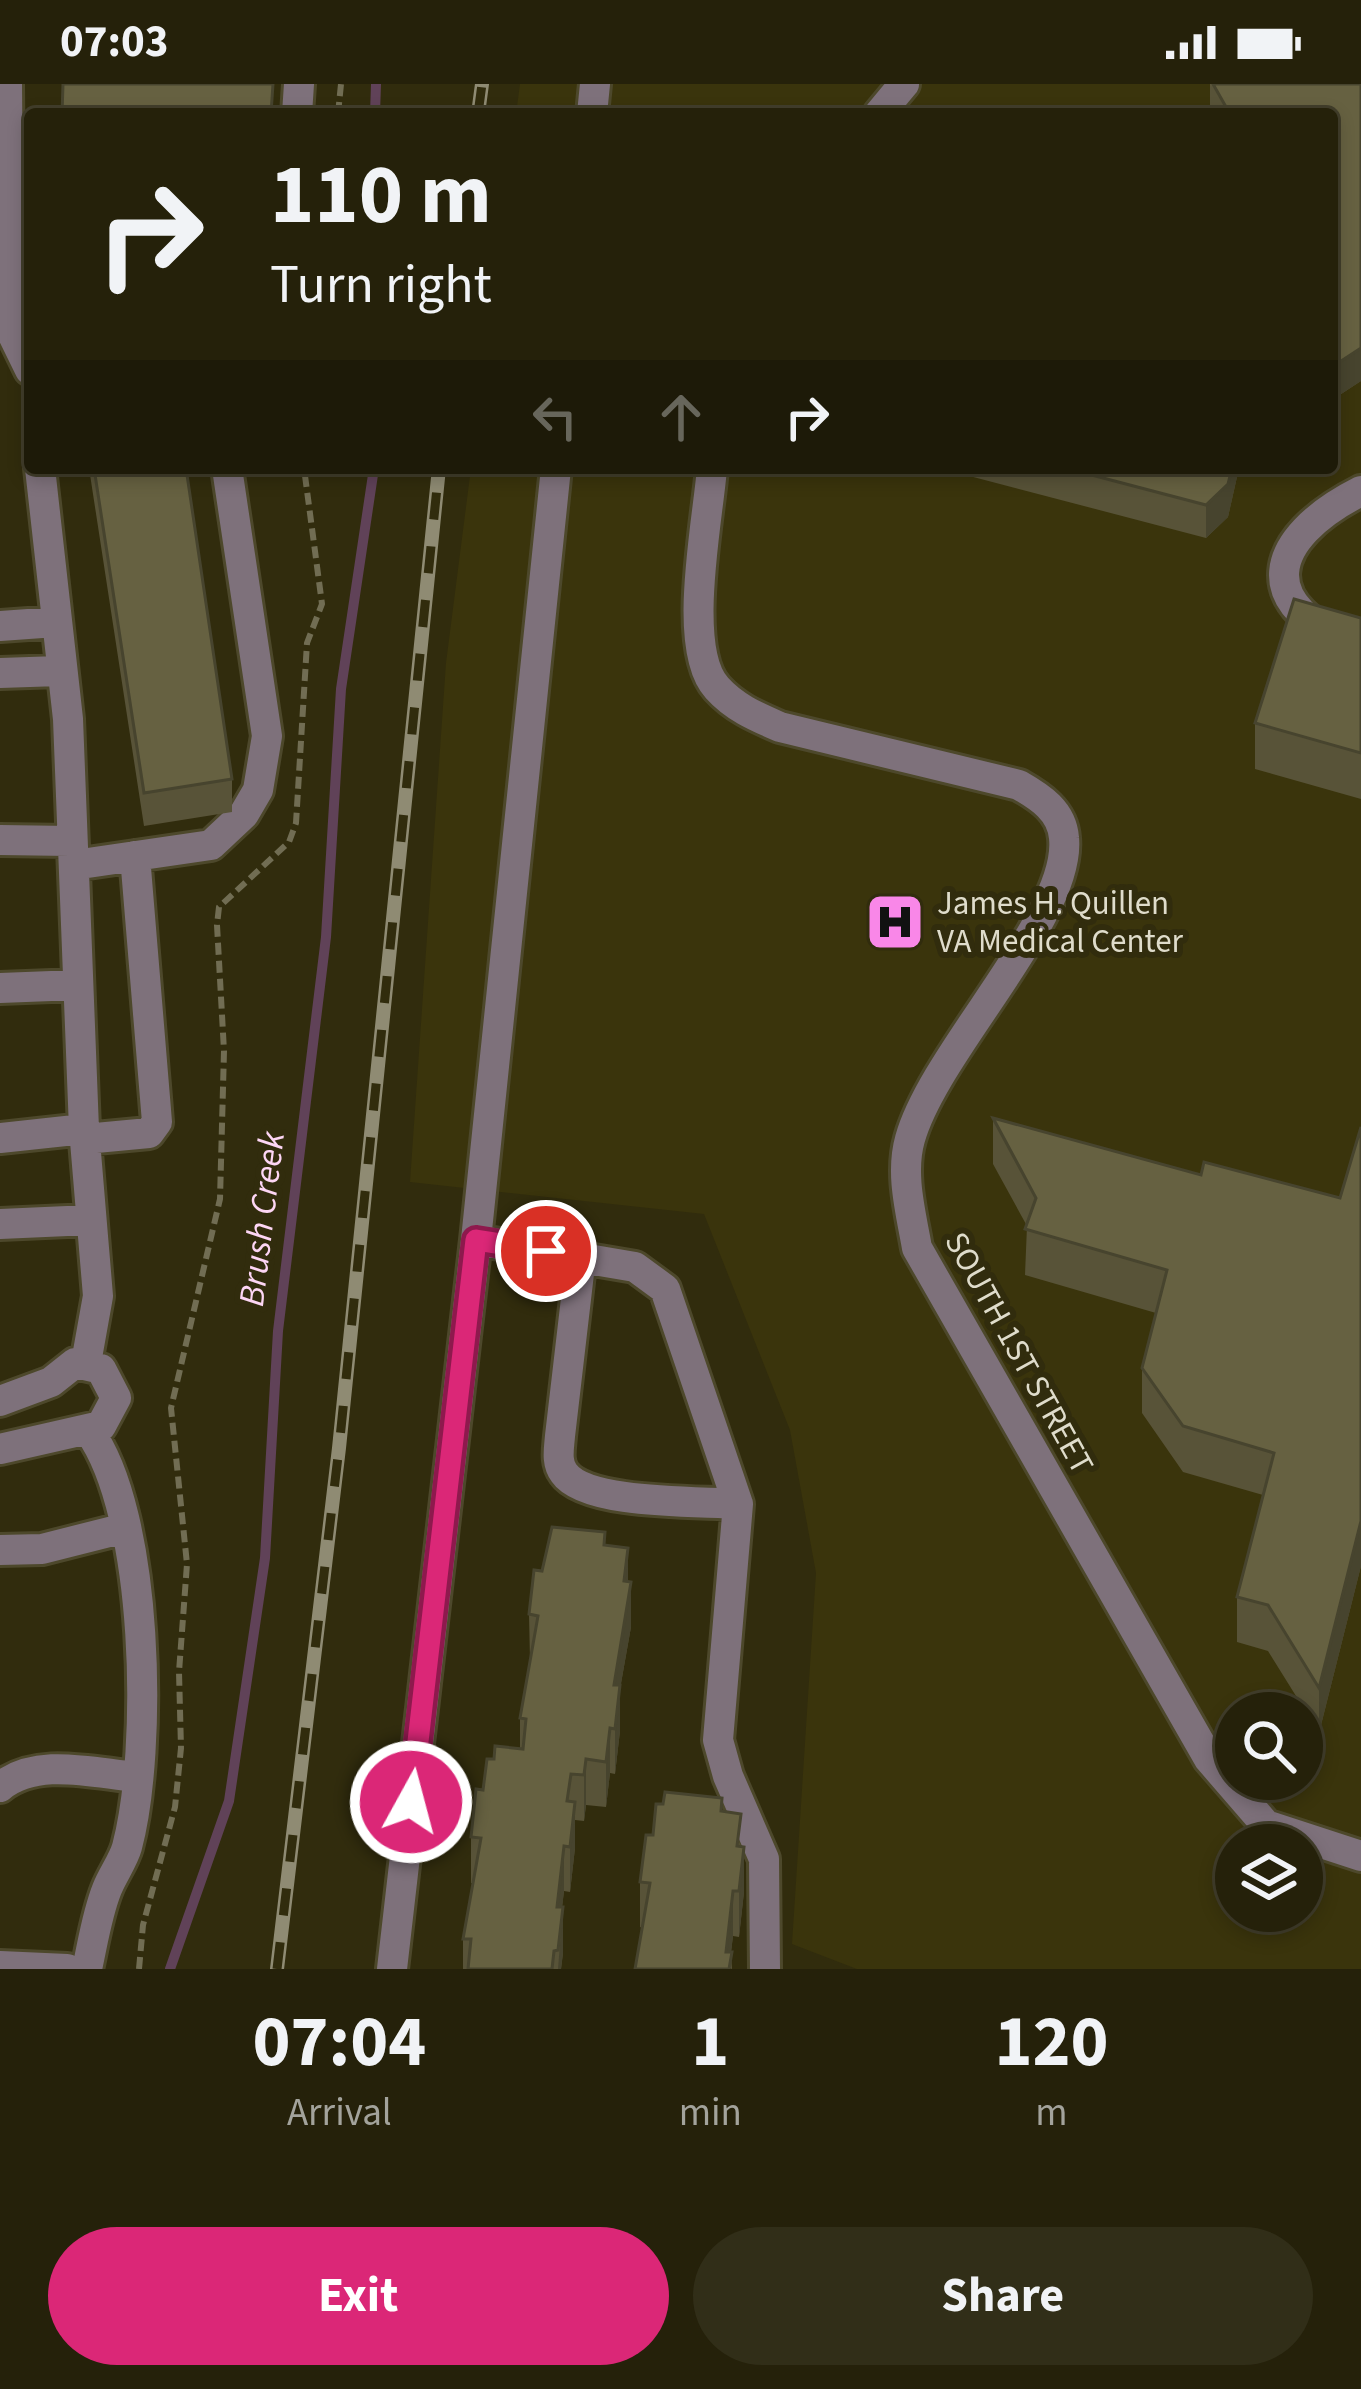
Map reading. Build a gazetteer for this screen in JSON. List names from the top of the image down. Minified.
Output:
{"streets":{"street":["SOUTH 1ST STREET"]},"water":["Brush Creek"],"places":{"hospital":["James H. Quillen VA Medical Center"]},"page":{"status":"07:03","turn":["110 m","Turn right"],"eta":["07:04","Arrival","1","min","120","m"],"buttons":["Exit","Share"]}}
